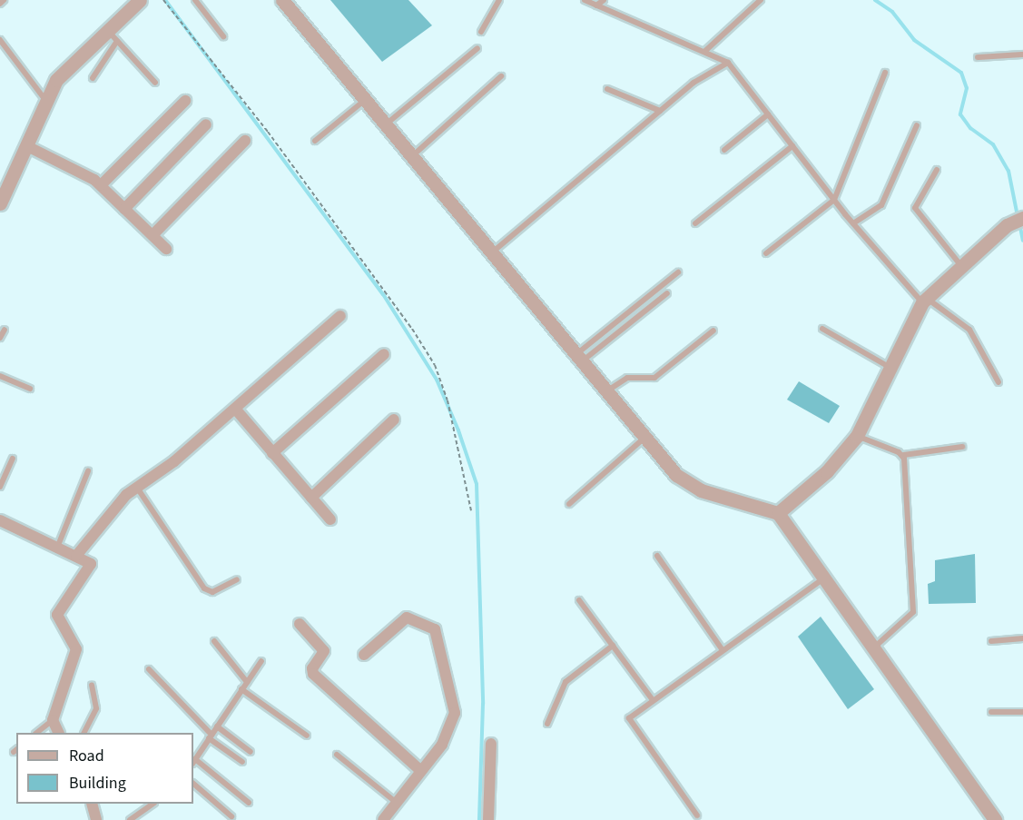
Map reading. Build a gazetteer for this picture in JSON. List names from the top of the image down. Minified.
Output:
{"legend":["Road","Building"]}
